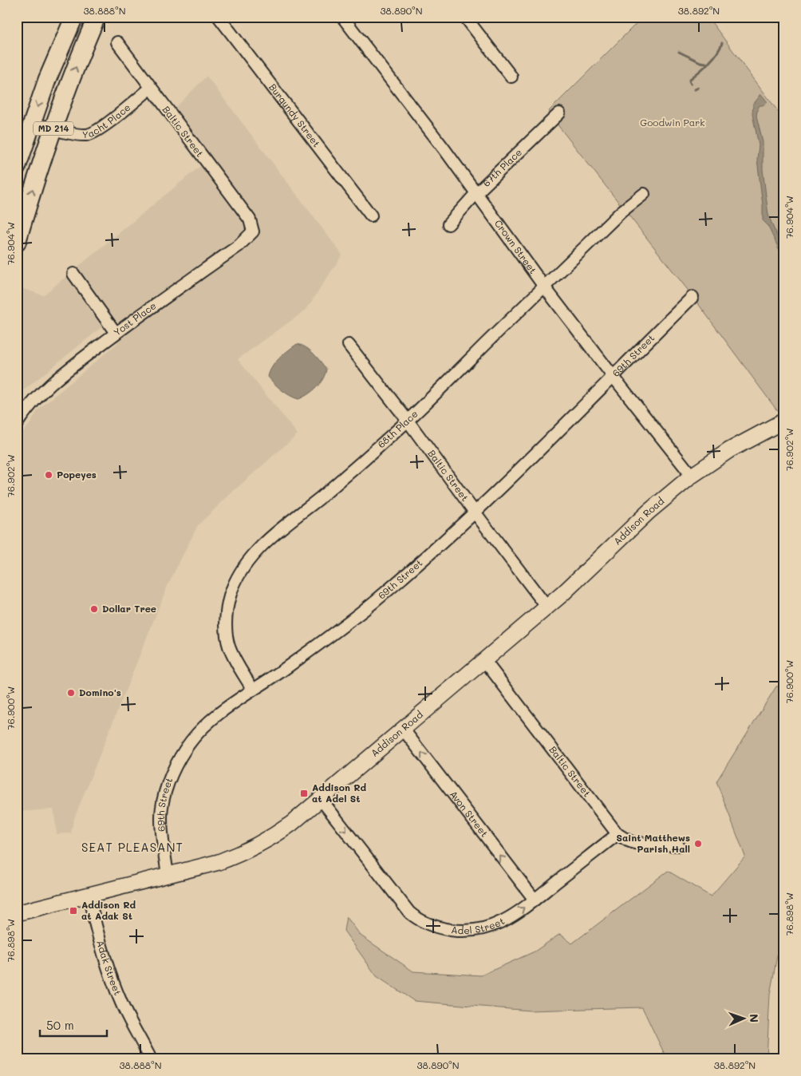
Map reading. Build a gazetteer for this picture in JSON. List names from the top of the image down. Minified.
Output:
{"streets":{"main road":["MD 214","Addison Road"],"street":["Burgundy Street","Yacht Place","Baltic Street","67th Place","Crown Street","Yost Place","69th Street","68th Place","Avon Street","Adel Street","Adak Street"]},"crossings":[["Yacht Place","MD 214"],["Yacht Place","Baltic Street"],["Baltic Street","Yost Place"],["Baltic Street","69th Street"],["Baltic Street","68th Place"],["Baltic Street","Addison Road"],["Baltic Street","Adel Street"],["67th Place","Crown Street"],["Crown Street","69th Street"],["Crown Street","68th Place"],["Crown Street","Addison Road"],["69th Street","68th Place"],["69th Street","Addison Road"],["Addison Road","Avon Street"],["Addison Road","Adel Street"],["Addison Road","Adak Street"],["Avon Street","Adel Street"]],"one_way":["Avon Street","Adel Street"],"districts":["SEAT PLEASANT"],"parks":["Goodwin Park"],"places":{"other":["Popeyes","Dollar Tree","Domino's","Saint Matthews Parish Hall"],"transit":["Addison Rd at Adel St","Addison Rd at Adak St"]},"scale_bar":"50 m","north":"right","coordinates":["38.888°N","38.890°N","38.892°N","76.904°W","76.902°W","76.900°W","76.898°W"]}
